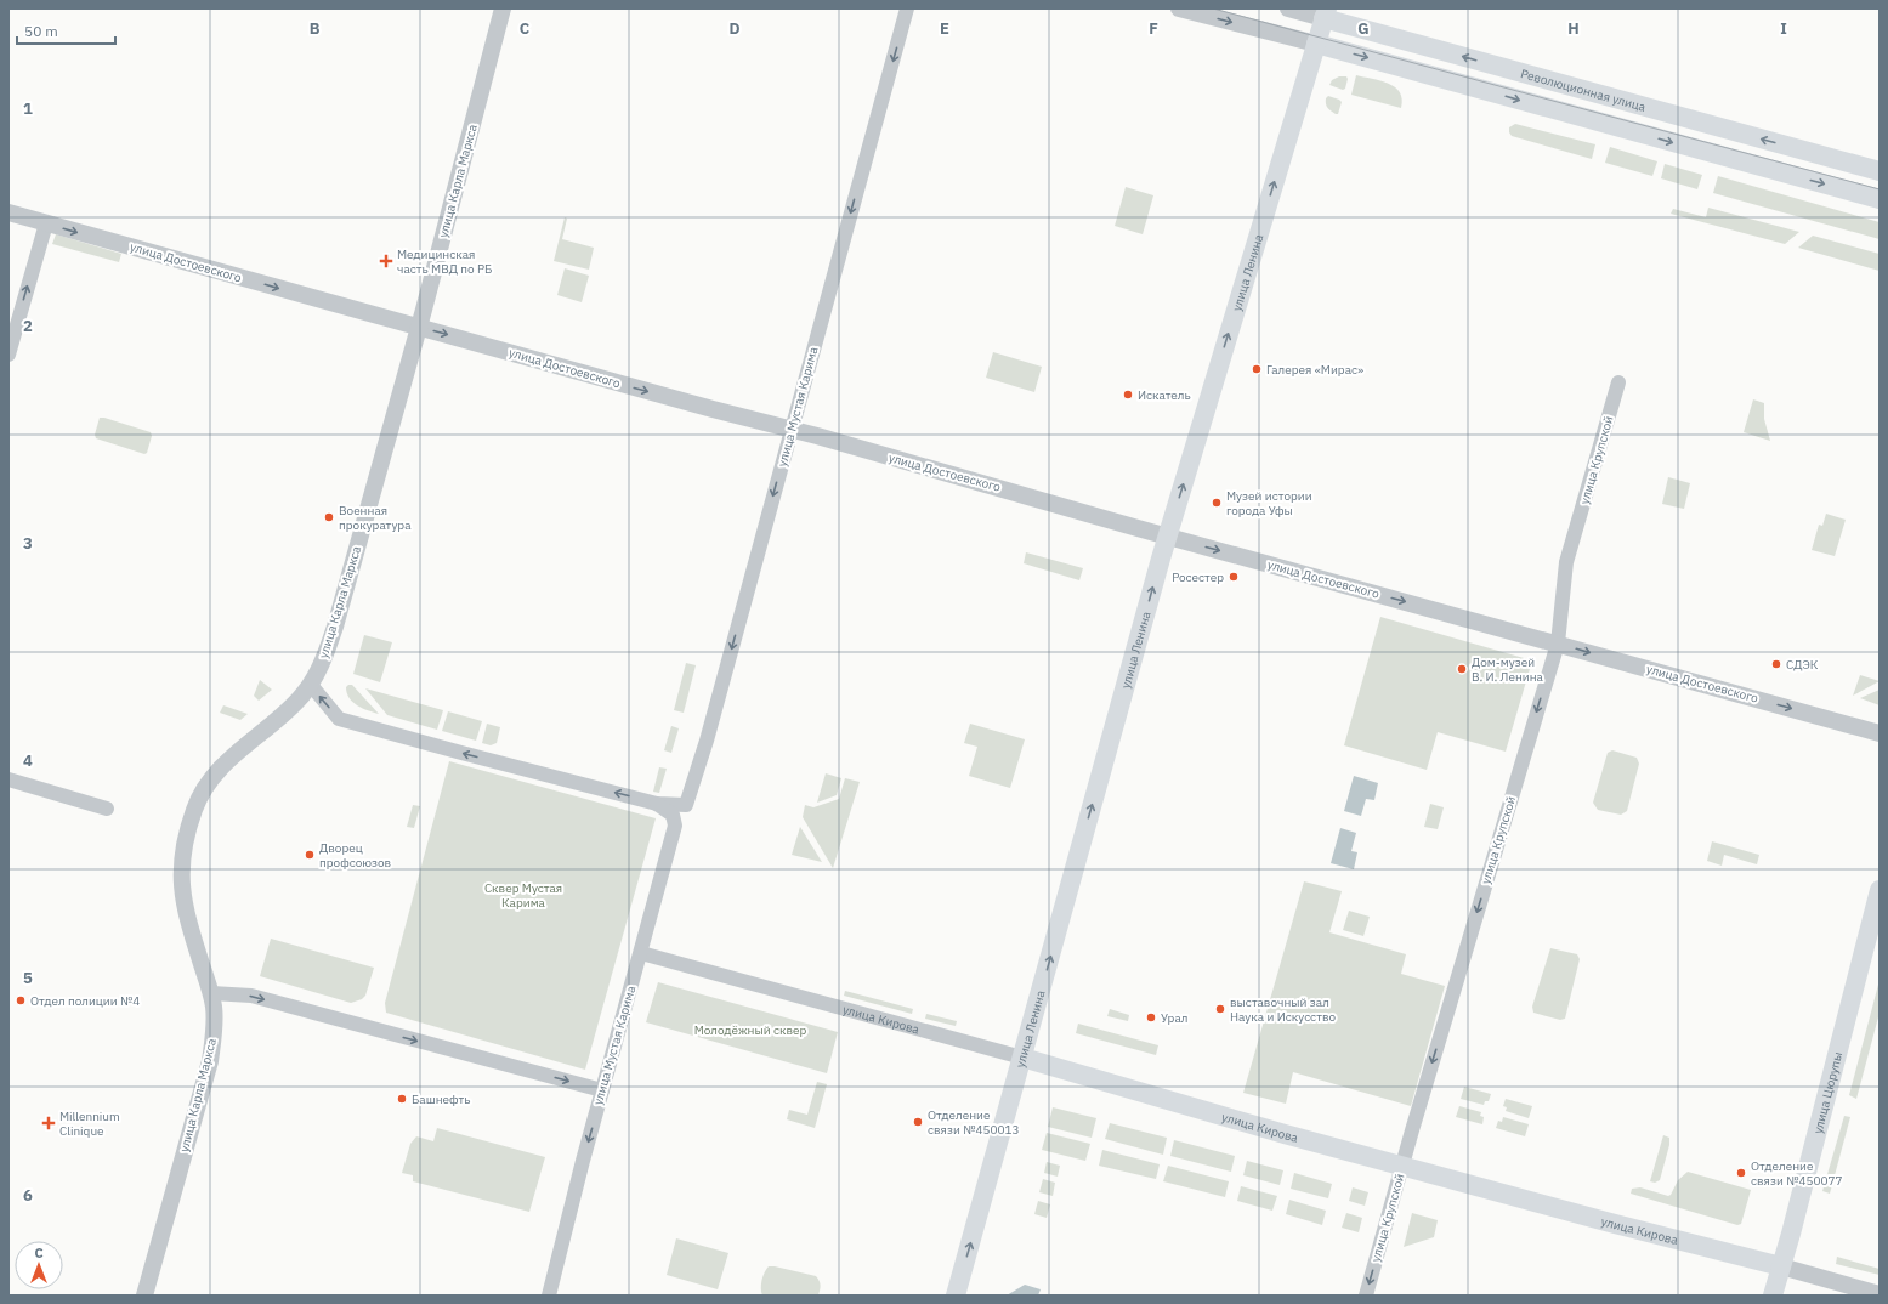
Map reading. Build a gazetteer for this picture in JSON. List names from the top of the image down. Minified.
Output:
{"streets":{"main road":["Революционная улица","улица Ленина","улица Кирова","улица Цюрупы"],"street":["улица Карла Маркса","улица Достоевского","улица Мустая Карима","улица Крупской"]},"crossings":[["Революционная улица","улица Ленина"],["улица Карла Маркса","улица Достоевского"],["улица Достоевского","улица Ленина"],["улица Достоевского","улица Мустая Карима"],["улица Достоевского","улица Крупской"],["улица Ленина","улица Кирова"],["улица Мустая Карима","улица Кирова"],["улица Крупской","улица Кирова"],["улица Кирова","улица Цюрупы"]],"one_way":["Революционная улица","улица Достоевского","улица Ленина","улица Мустая Карима","улица Крупской"],"parks":["Сквер Мустая Карима","Молодёжный сквер"],"places":{"health":["Медицинская часть МВД по РБ","Millennium Clinique"],"other":["Галерея «Мирас»","Искатель","Музей истории города Уфы","Военная прокуратура","Росестер","СДЭК","Дом-музей В. И. Ленина","Дворец профсоюзов","Отдел полиции №4","выставочный зал Наука и Искусство","Урал","Башнефть","Отделение связи №450013","Отделение связи №450077"]},"scale_bar":"50 m","north":"top","grid":{"columns":["B","C","D","E","F","G","H","I"],"rows":["1","2","3","4","5","6"]}}
